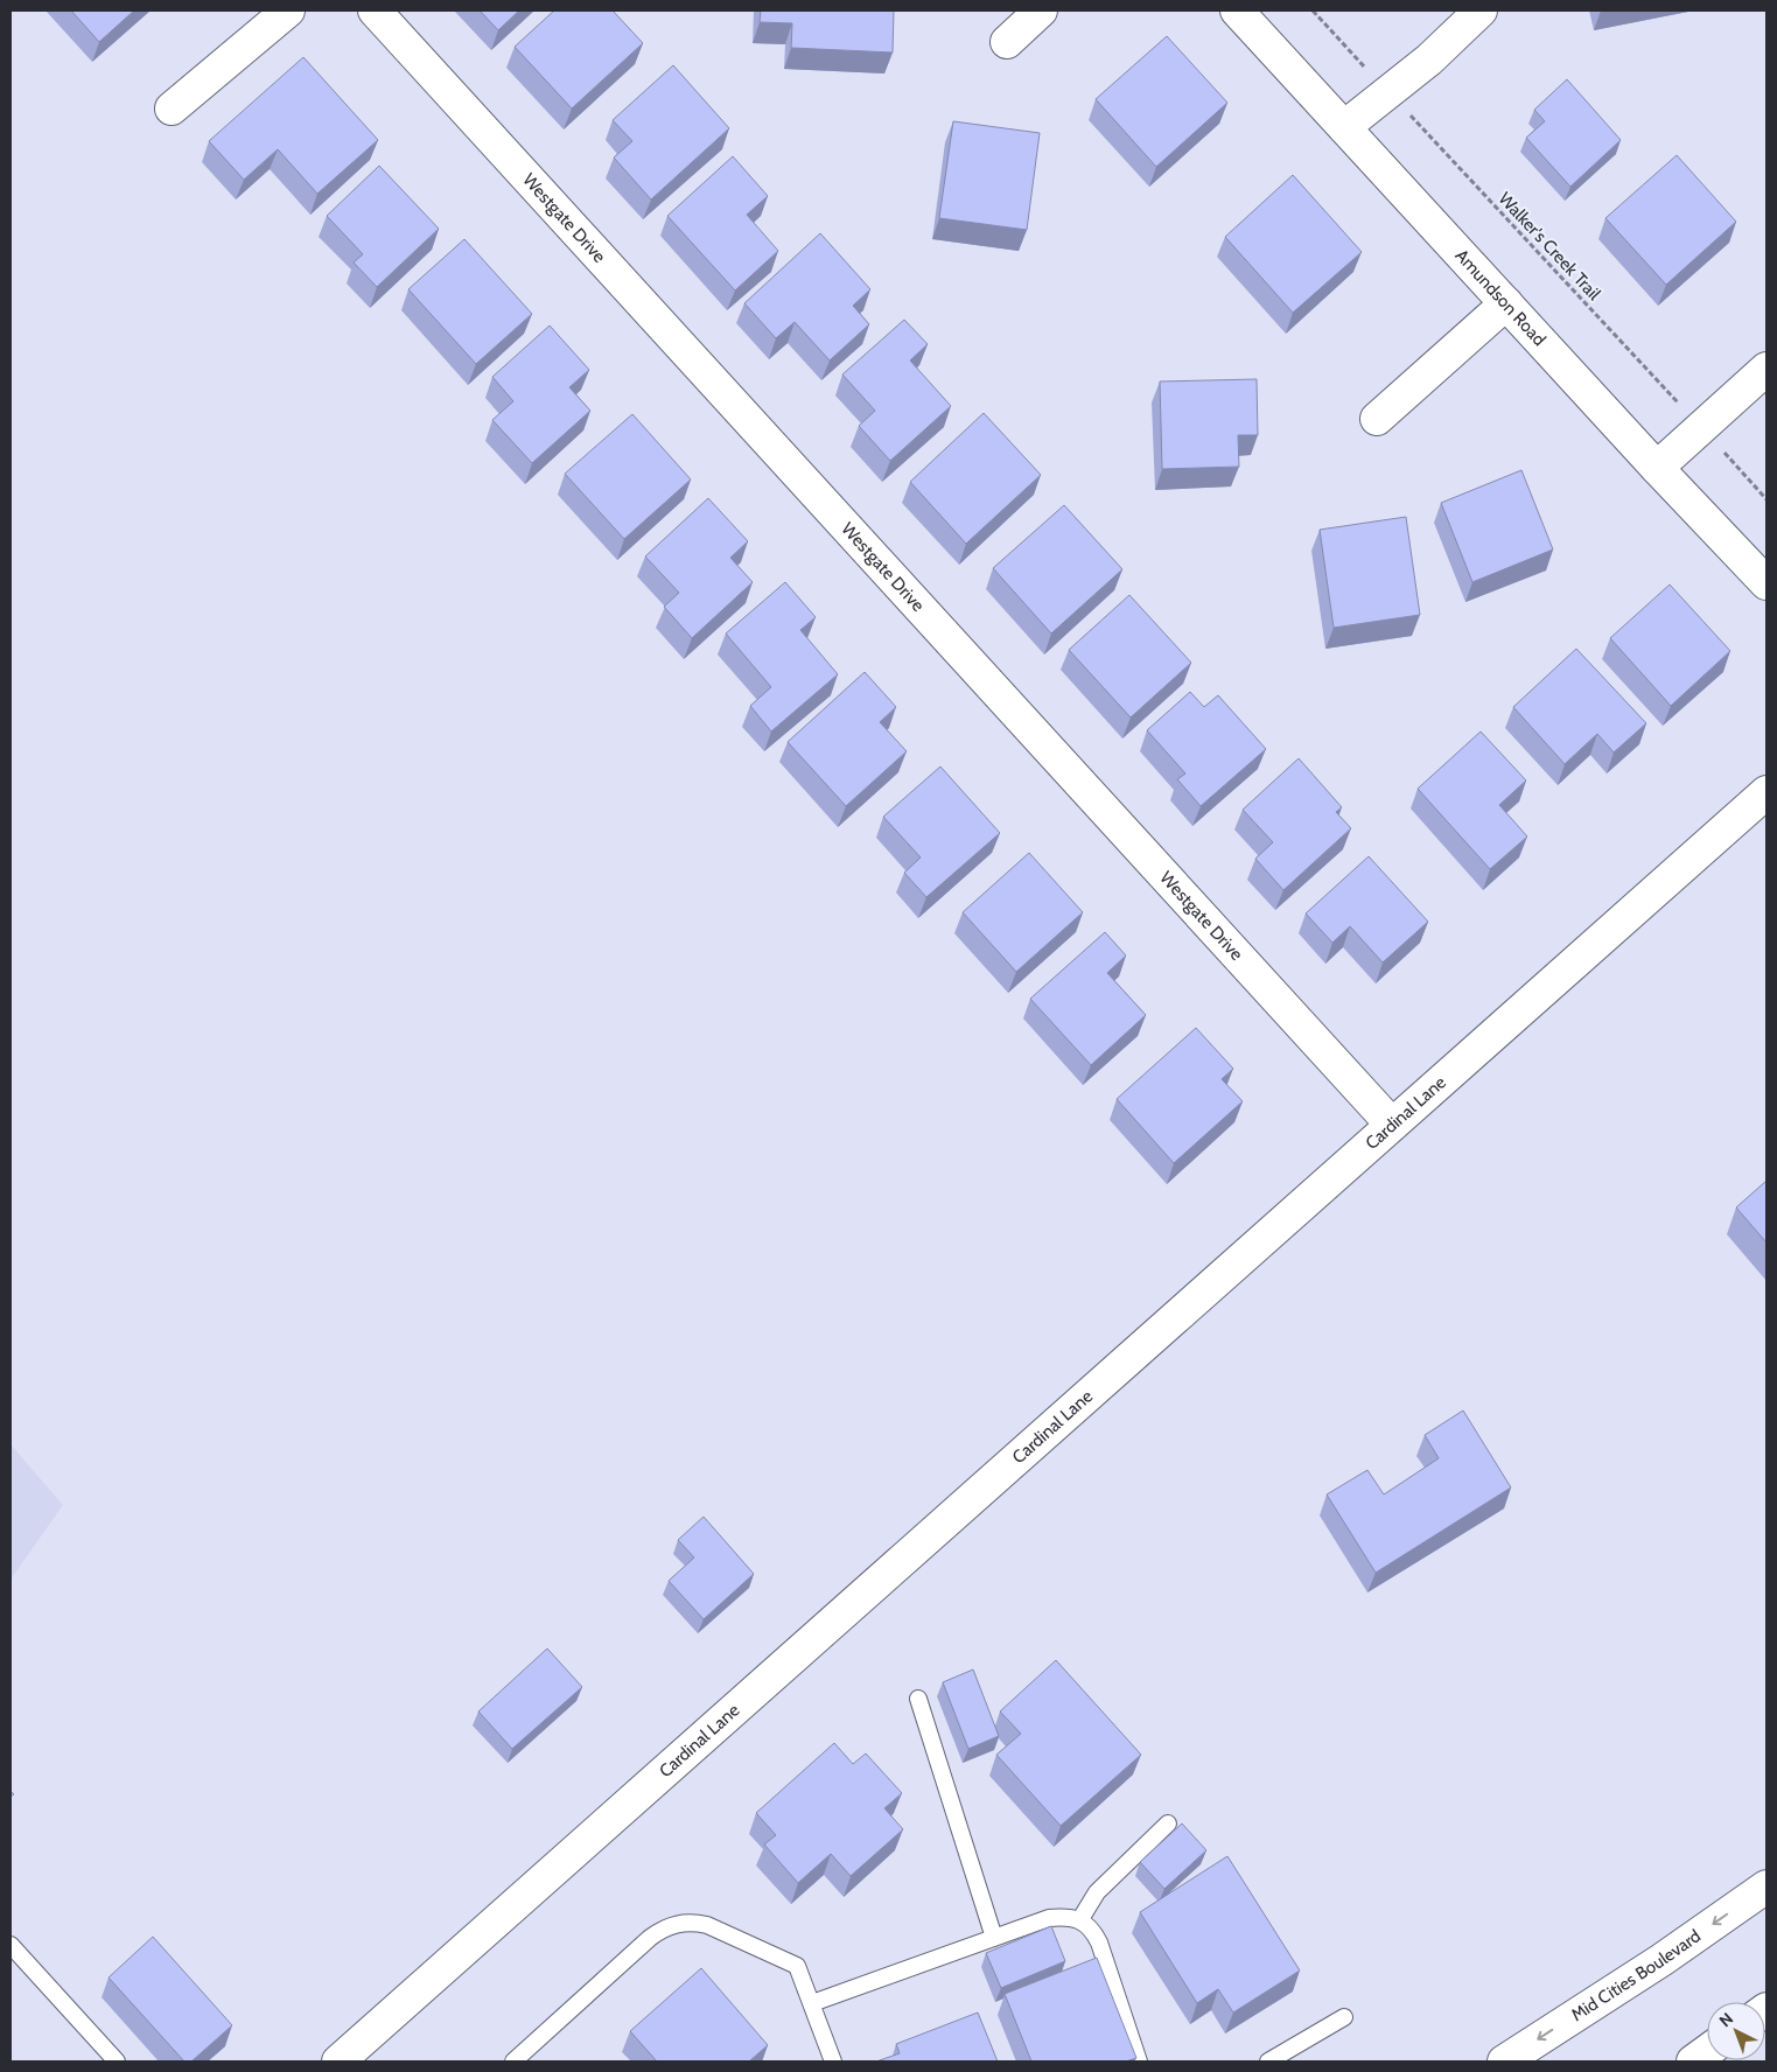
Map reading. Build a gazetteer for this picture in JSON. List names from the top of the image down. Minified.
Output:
{"streets":{"street":["Westgate Drive","Amundson Road","Cardinal Lane","Mid Cities Boulevard"],"path":["Walker's Creek Trail"]},"crossings":[["Westgate Drive","Cardinal Lane"]],"one_way":["Mid Cities Boulevard"],"north":"top left"}
